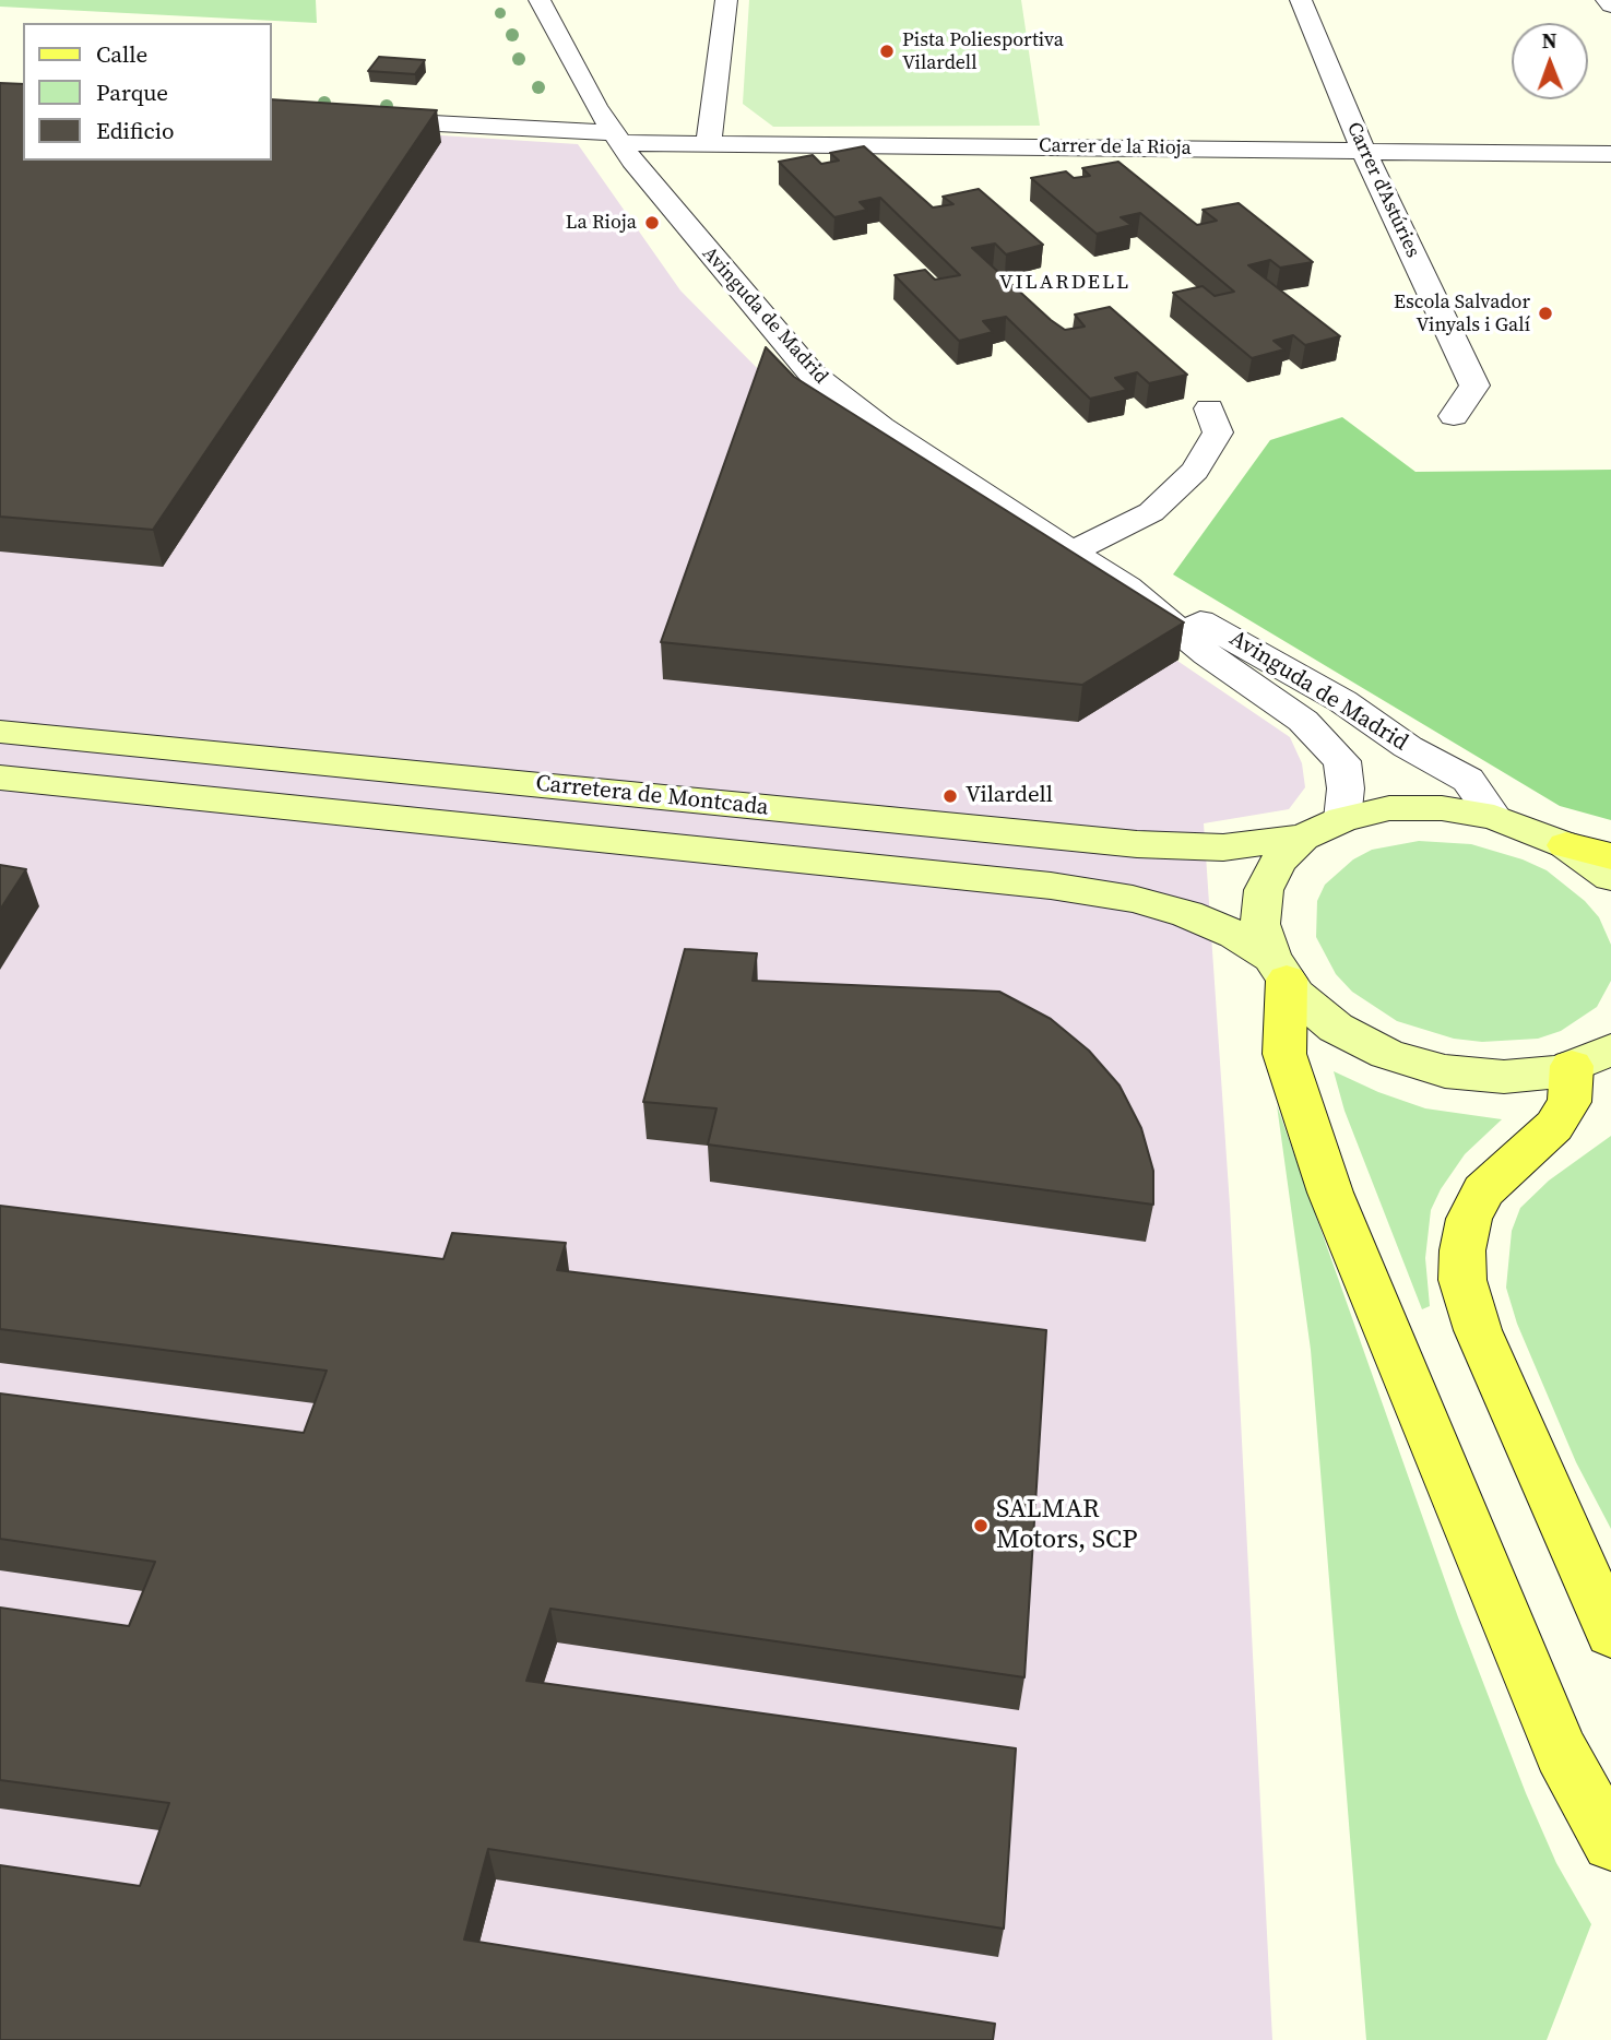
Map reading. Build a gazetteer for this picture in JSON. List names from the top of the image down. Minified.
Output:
{"streets":{"street":["Carrer de la Rioja","Carrer d'Astúries","Avinguda de Madrid","Carretera de Montcada"]},"crossings":[["Carrer de la Rioja","Carrer d'Astúries"],["Carrer de la Rioja","Avinguda de Madrid"]],"districts":["VILARDELL"],"places":["Pista Poliesportiva Vilardell","La Rioja","Escola Salvador Vinyals i Galí","Vilardell","SALMAR Motors, SCP"],"legend":["Calle","Parque","Edificio"],"north":"top"}
